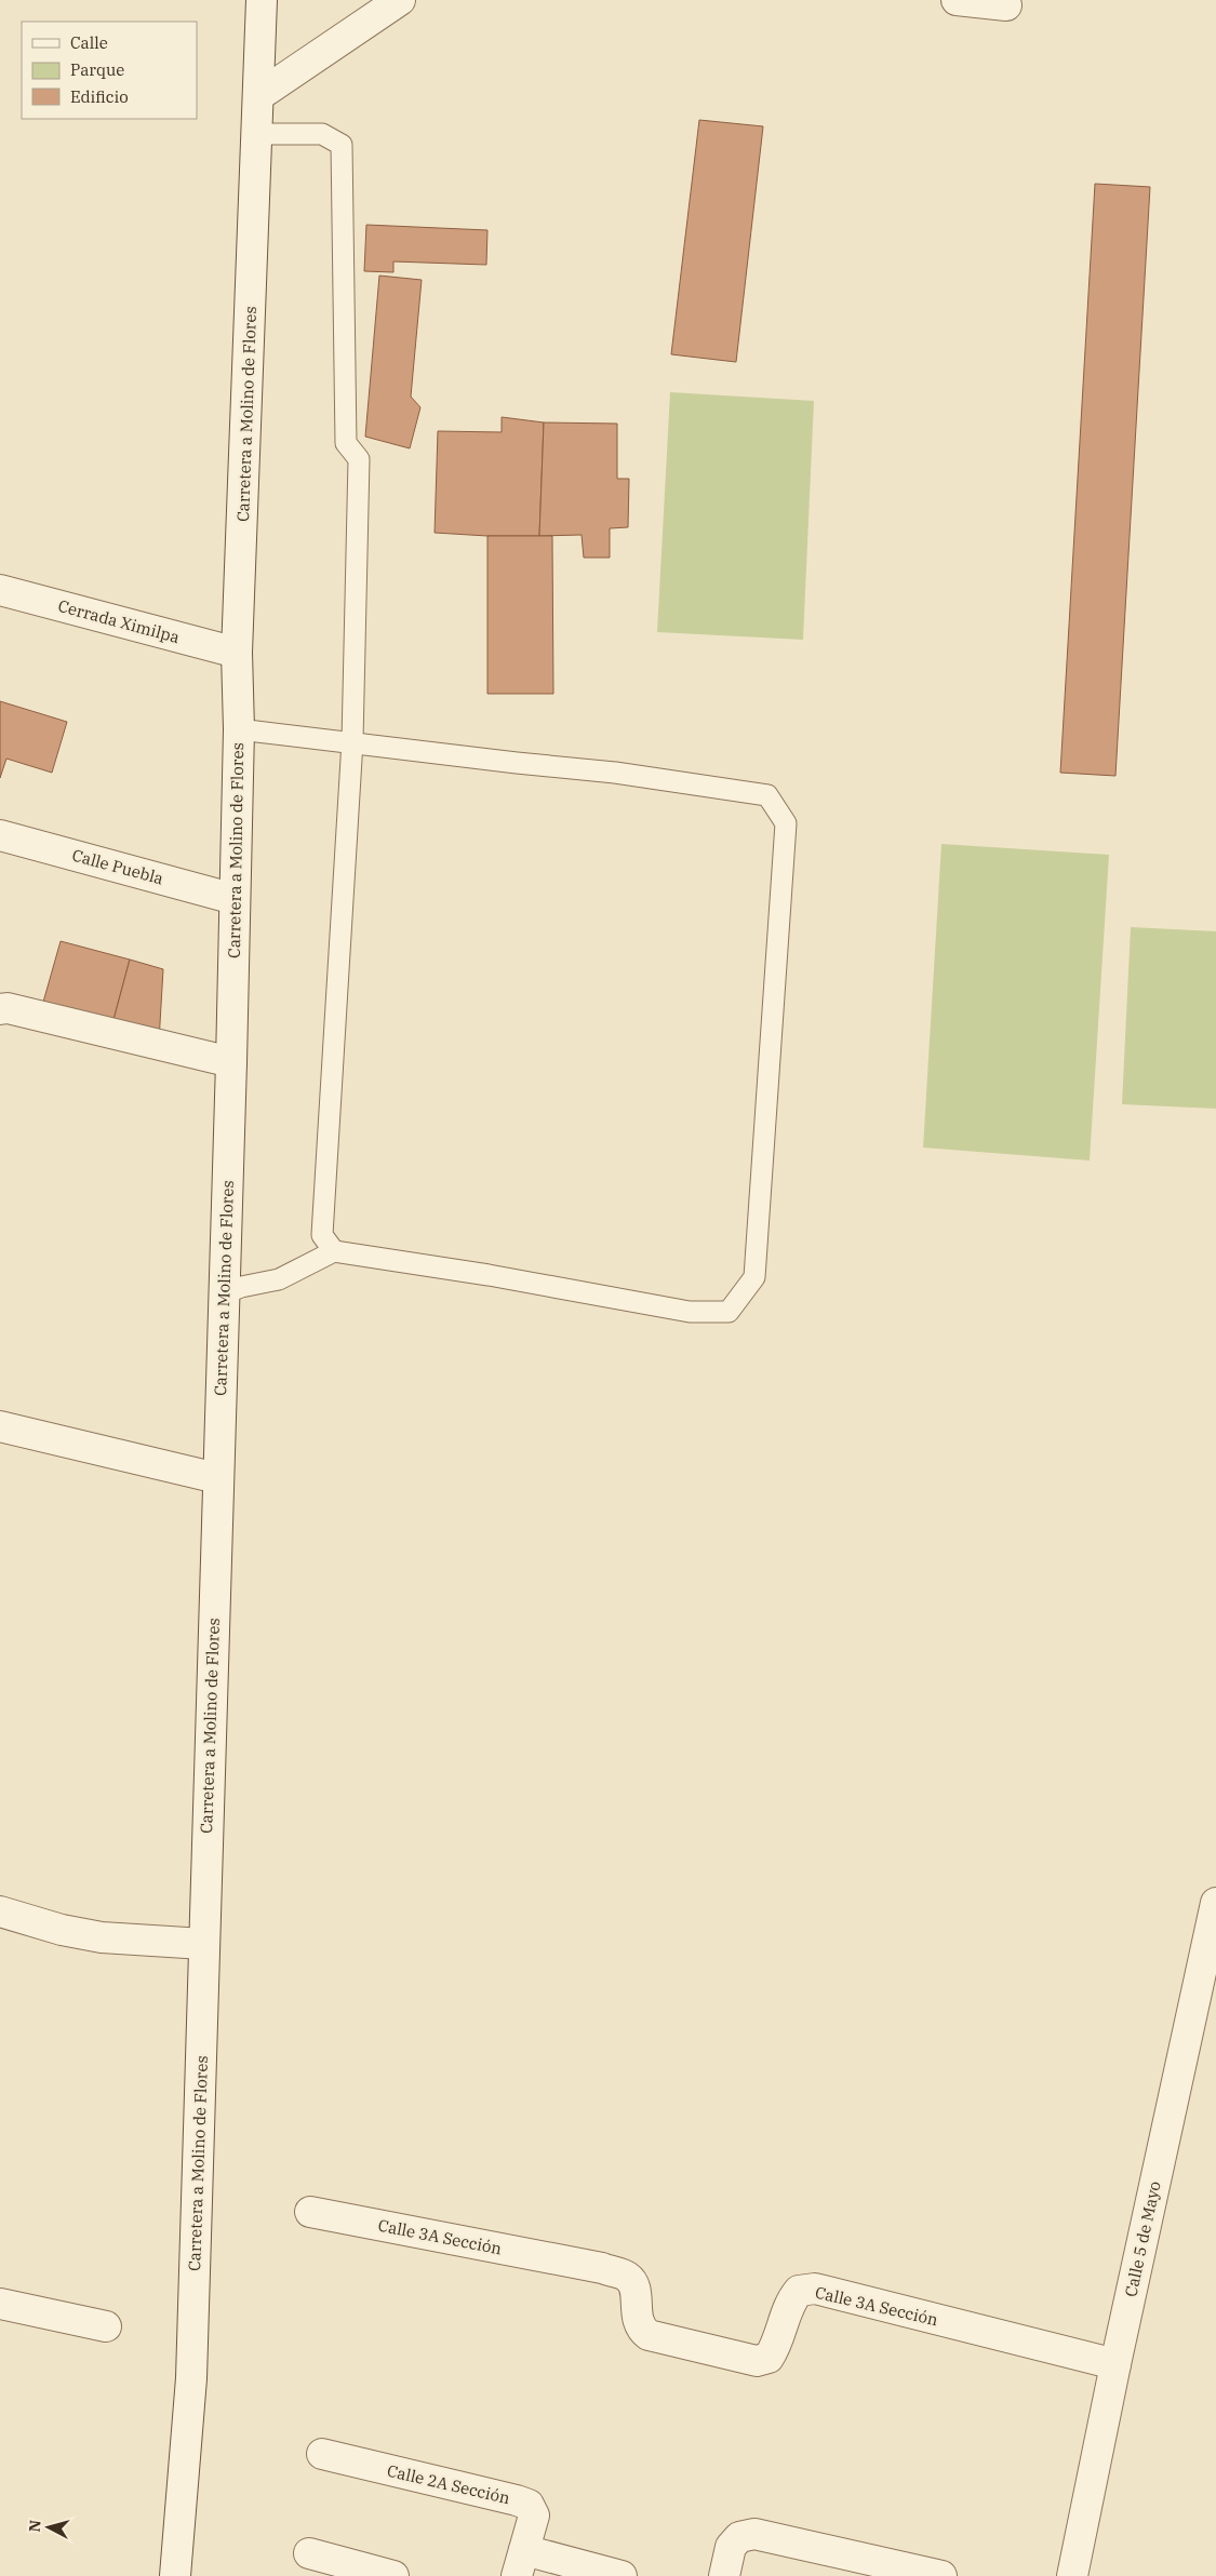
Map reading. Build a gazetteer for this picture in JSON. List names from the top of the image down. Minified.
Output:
{"streets":{"street":["Carretera a Molino de Flores","Cerrada Ximilpa","Calle Puebla","Calle 3A Sección","Calle 5 de Mayo","Calle 2A Sección"]},"crossings":[["Carretera a Molino de Flores","Cerrada Ximilpa"],["Carretera a Molino de Flores","Calle Puebla"],["Calle 3A Sección","Calle 5 de Mayo"]],"legend":["Calle","Parque","Edificio"],"north":"left"}
